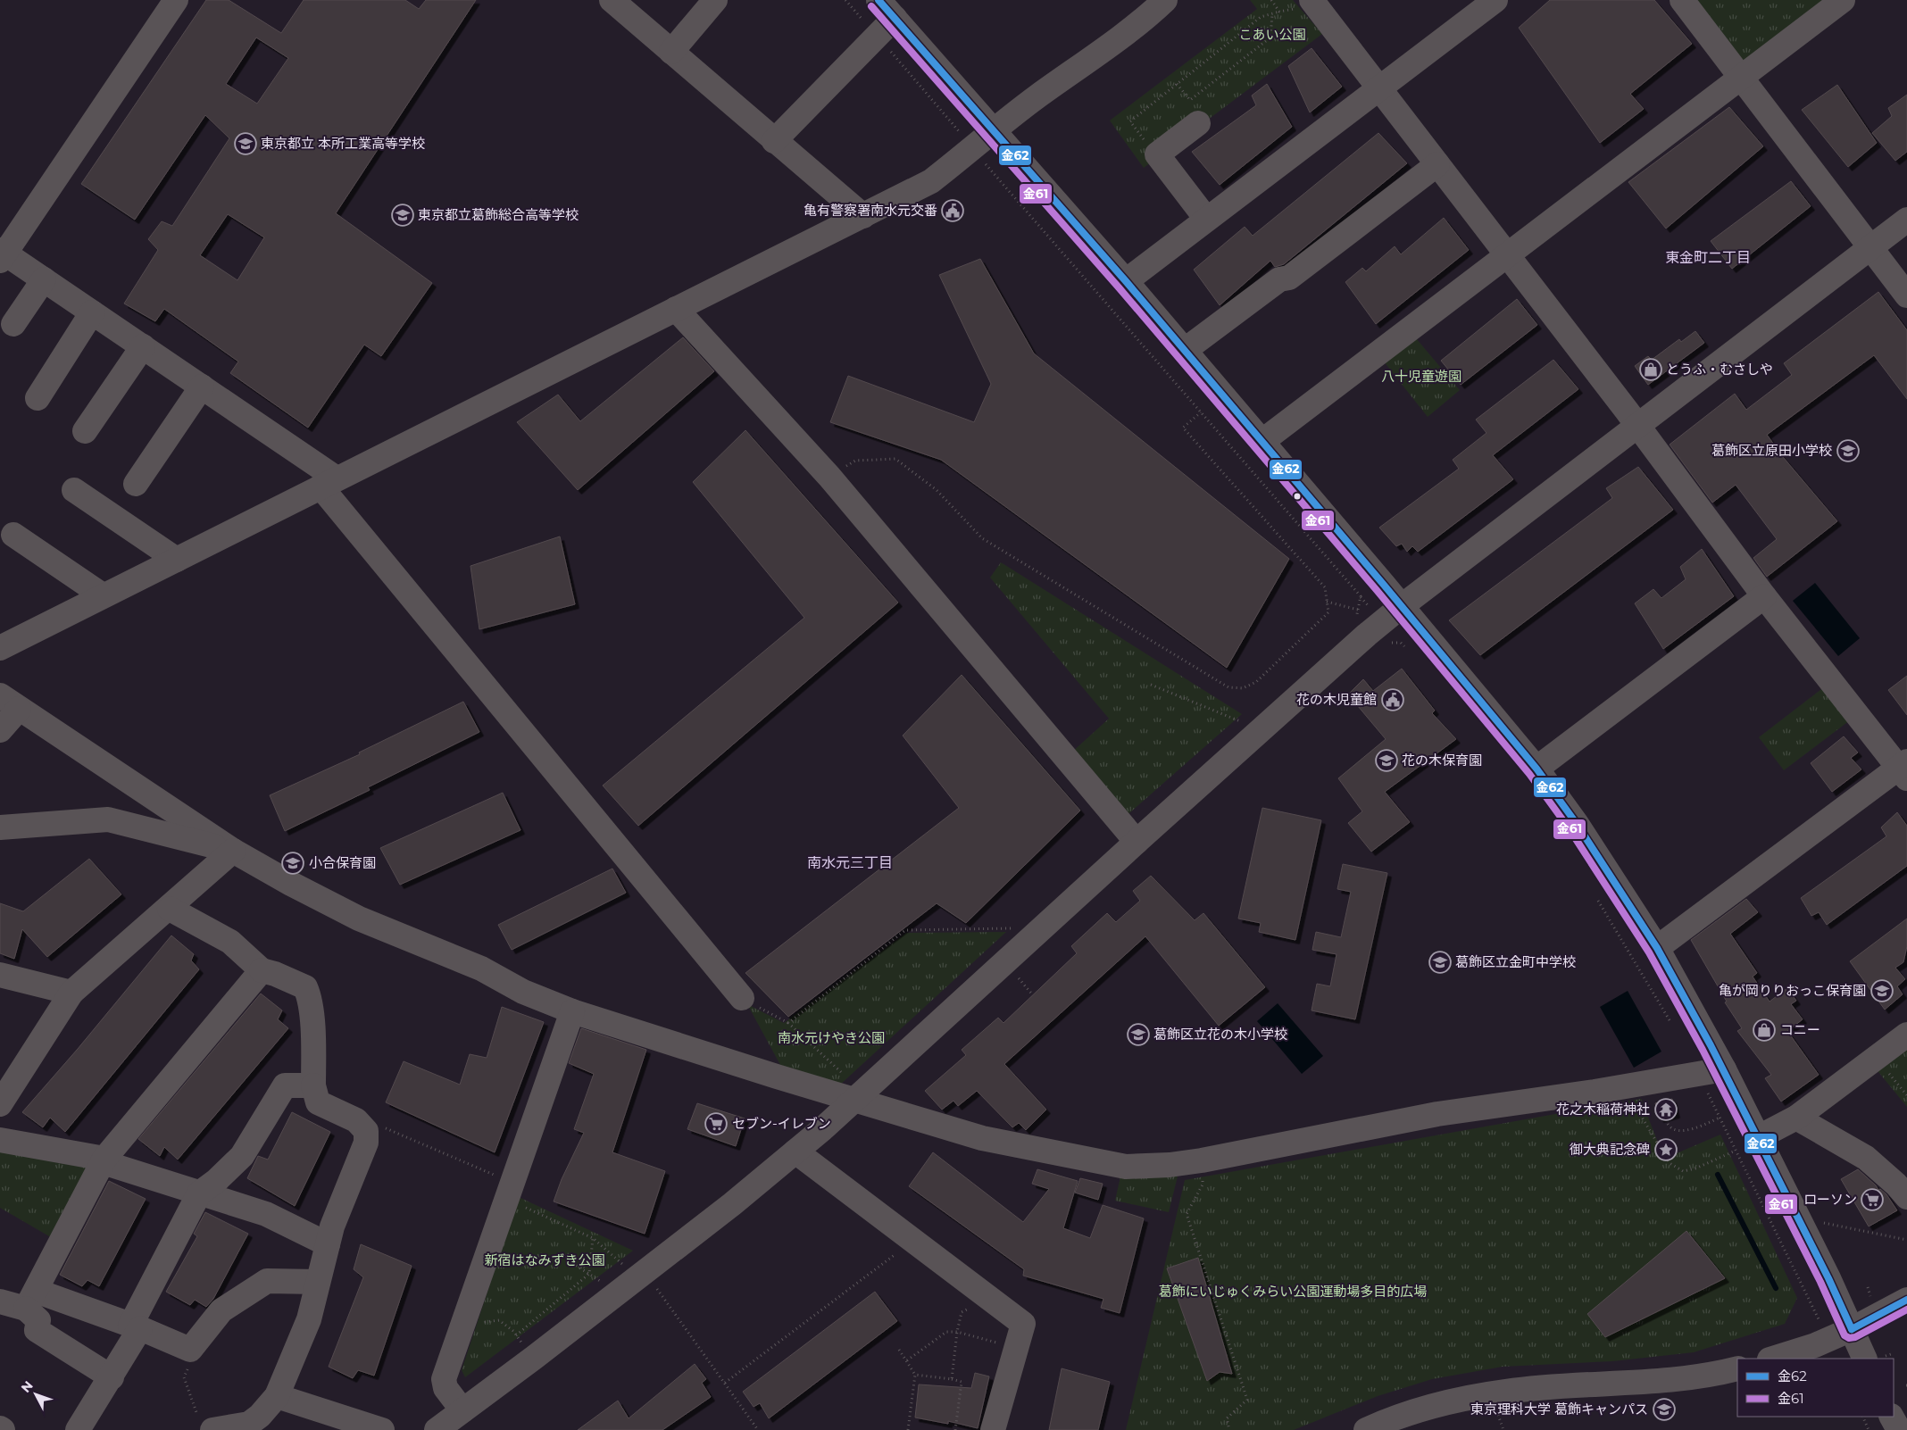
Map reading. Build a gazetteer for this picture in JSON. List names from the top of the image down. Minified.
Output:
{"districts":["東金町二丁目","南水元三丁目"],"parks":["こあい公園","八十児童遊園","南水元けやき公園","新宿はなみずき公園","葛飾にいじゅくみらい公園運動場多目的広場"],"places":{"school or university":["東京都立 本所工業高等学校","東京都立葛飾総合高等学校","葛飾区立原田小学校","花の木保育園","小合保育園","葛飾区立金町中学校","亀が岡りりおっこ保育園","葛飾区立花の木小学校","東京理科大学 葛飾キャンパス"],"public building":["亀有警察署南水元交番","花の木児童館"],"shop":["とうふ・むさしや","コニー"],"temple":["花之木稲荷神社"],"supermarket":["セブン-イレブン","ローソン"],"place":["御大典記念碑"]},"lines":["transit line 金62","transit line 金61"],"legend":["金62","金61"],"north":"top left"}
